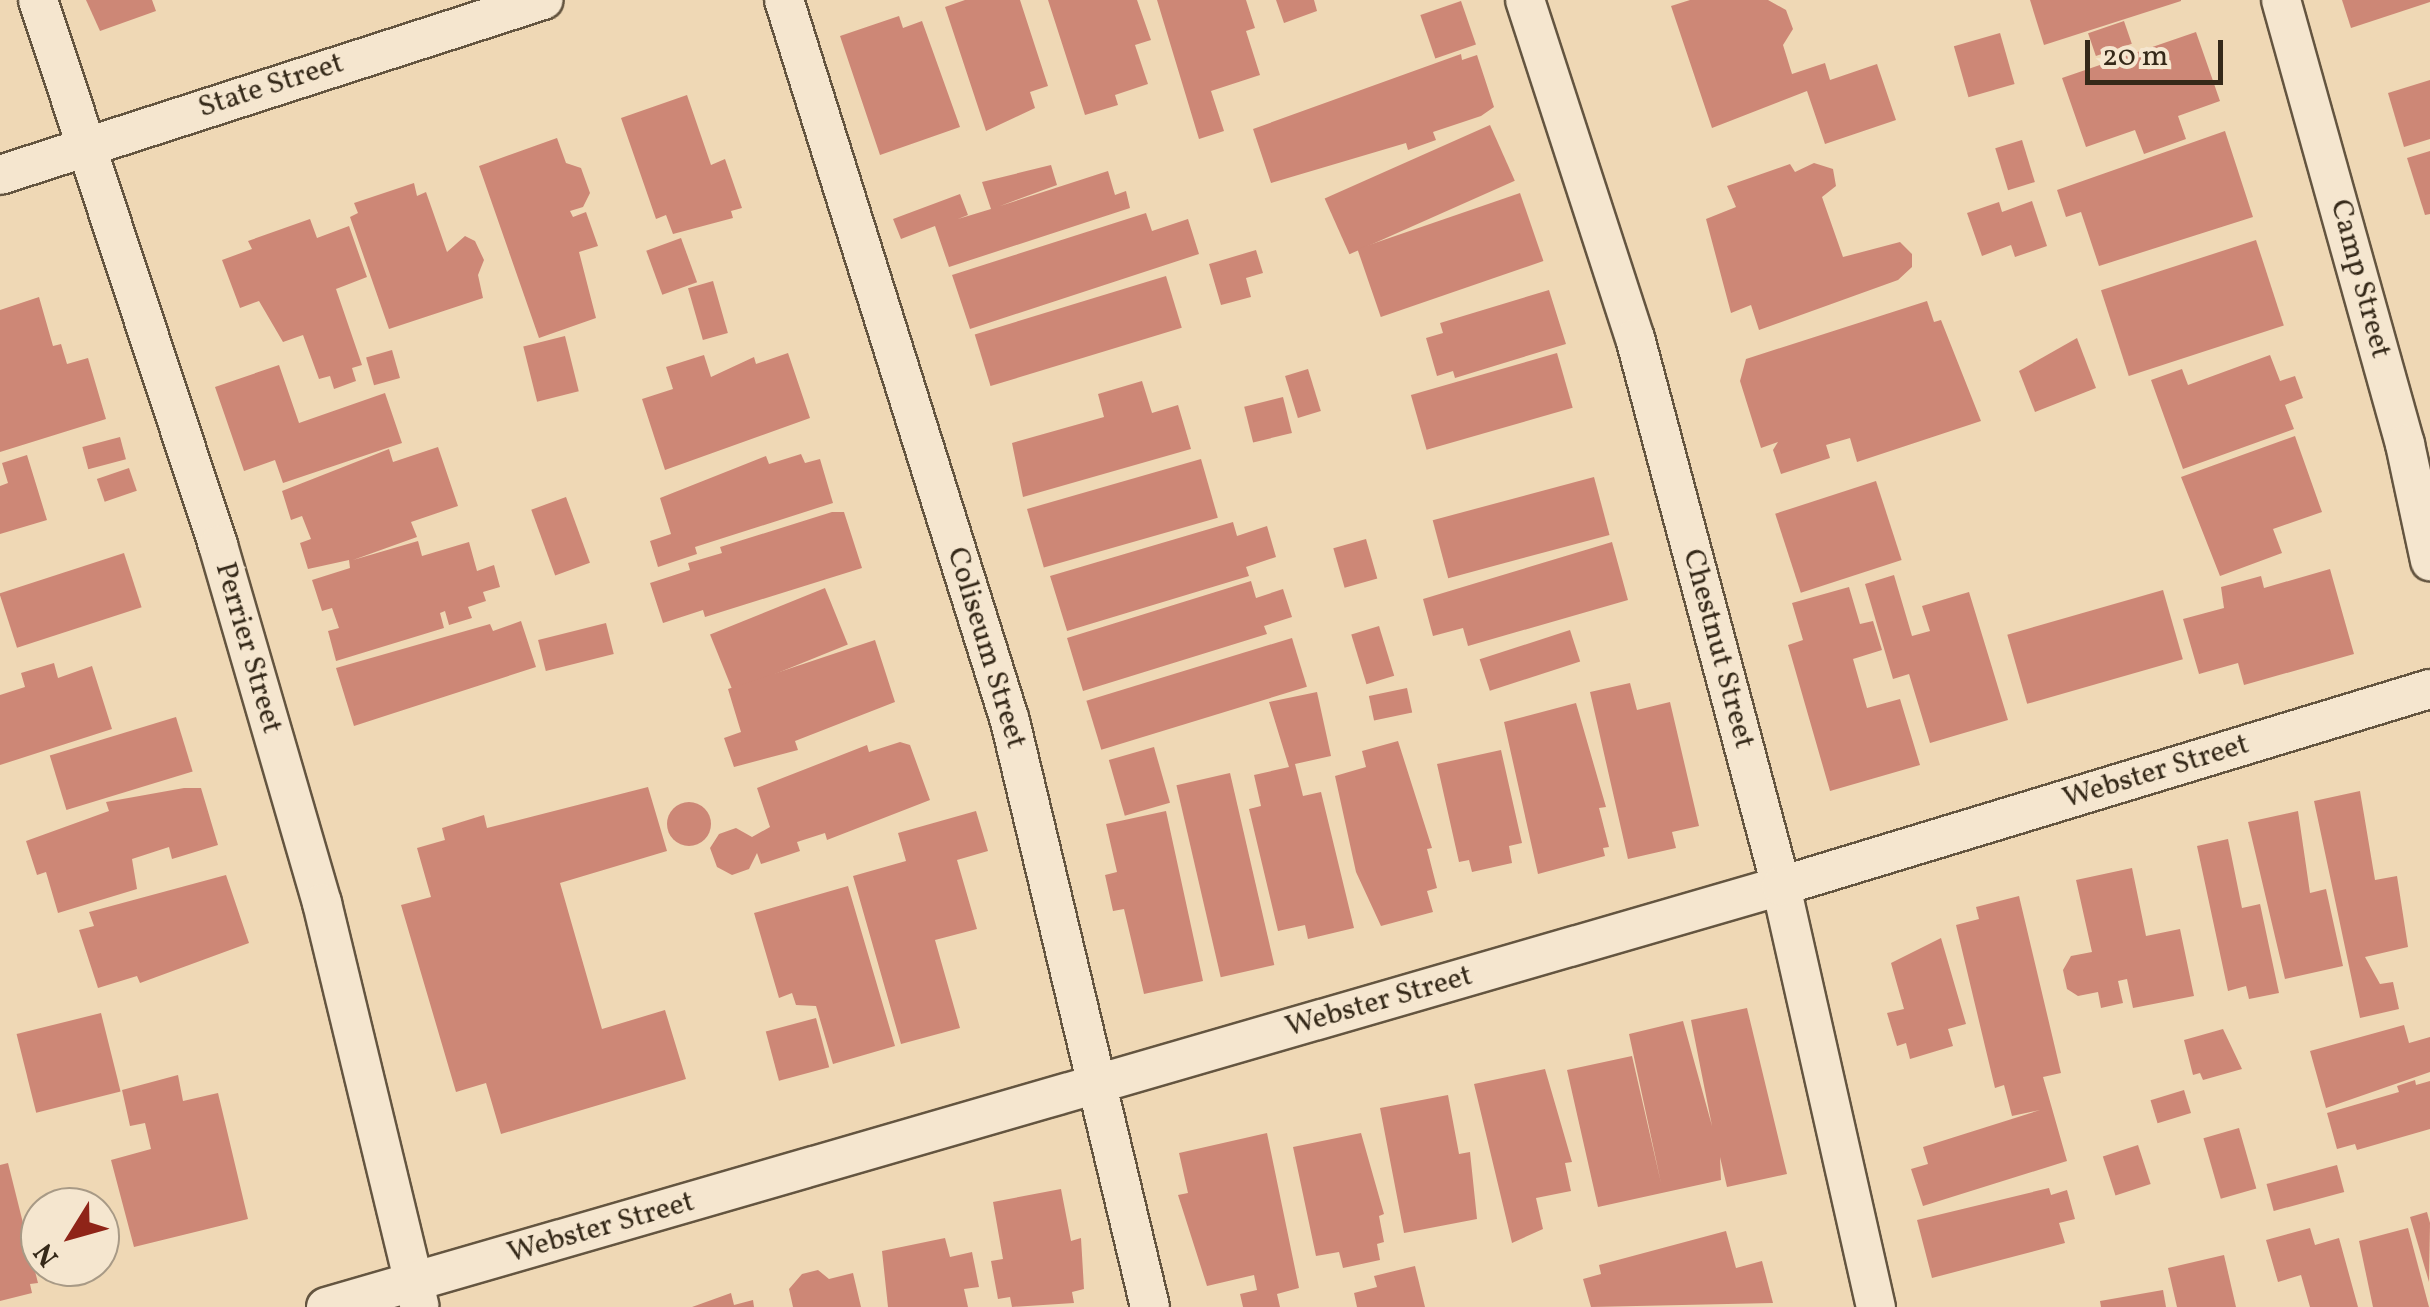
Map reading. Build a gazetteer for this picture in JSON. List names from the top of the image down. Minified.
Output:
{"streets":{"street":["State Street","Camp Street","Perrier Street","Coliseum Street","Chestnut Street","Webster Street"]},"crossings":[["State Street","Perrier Street"],["Perrier Street","Webster Street"],["Coliseum Street","Webster Street"],["Chestnut Street","Webster Street"]],"scale_bar":"20 m","north":"bottom left"}
